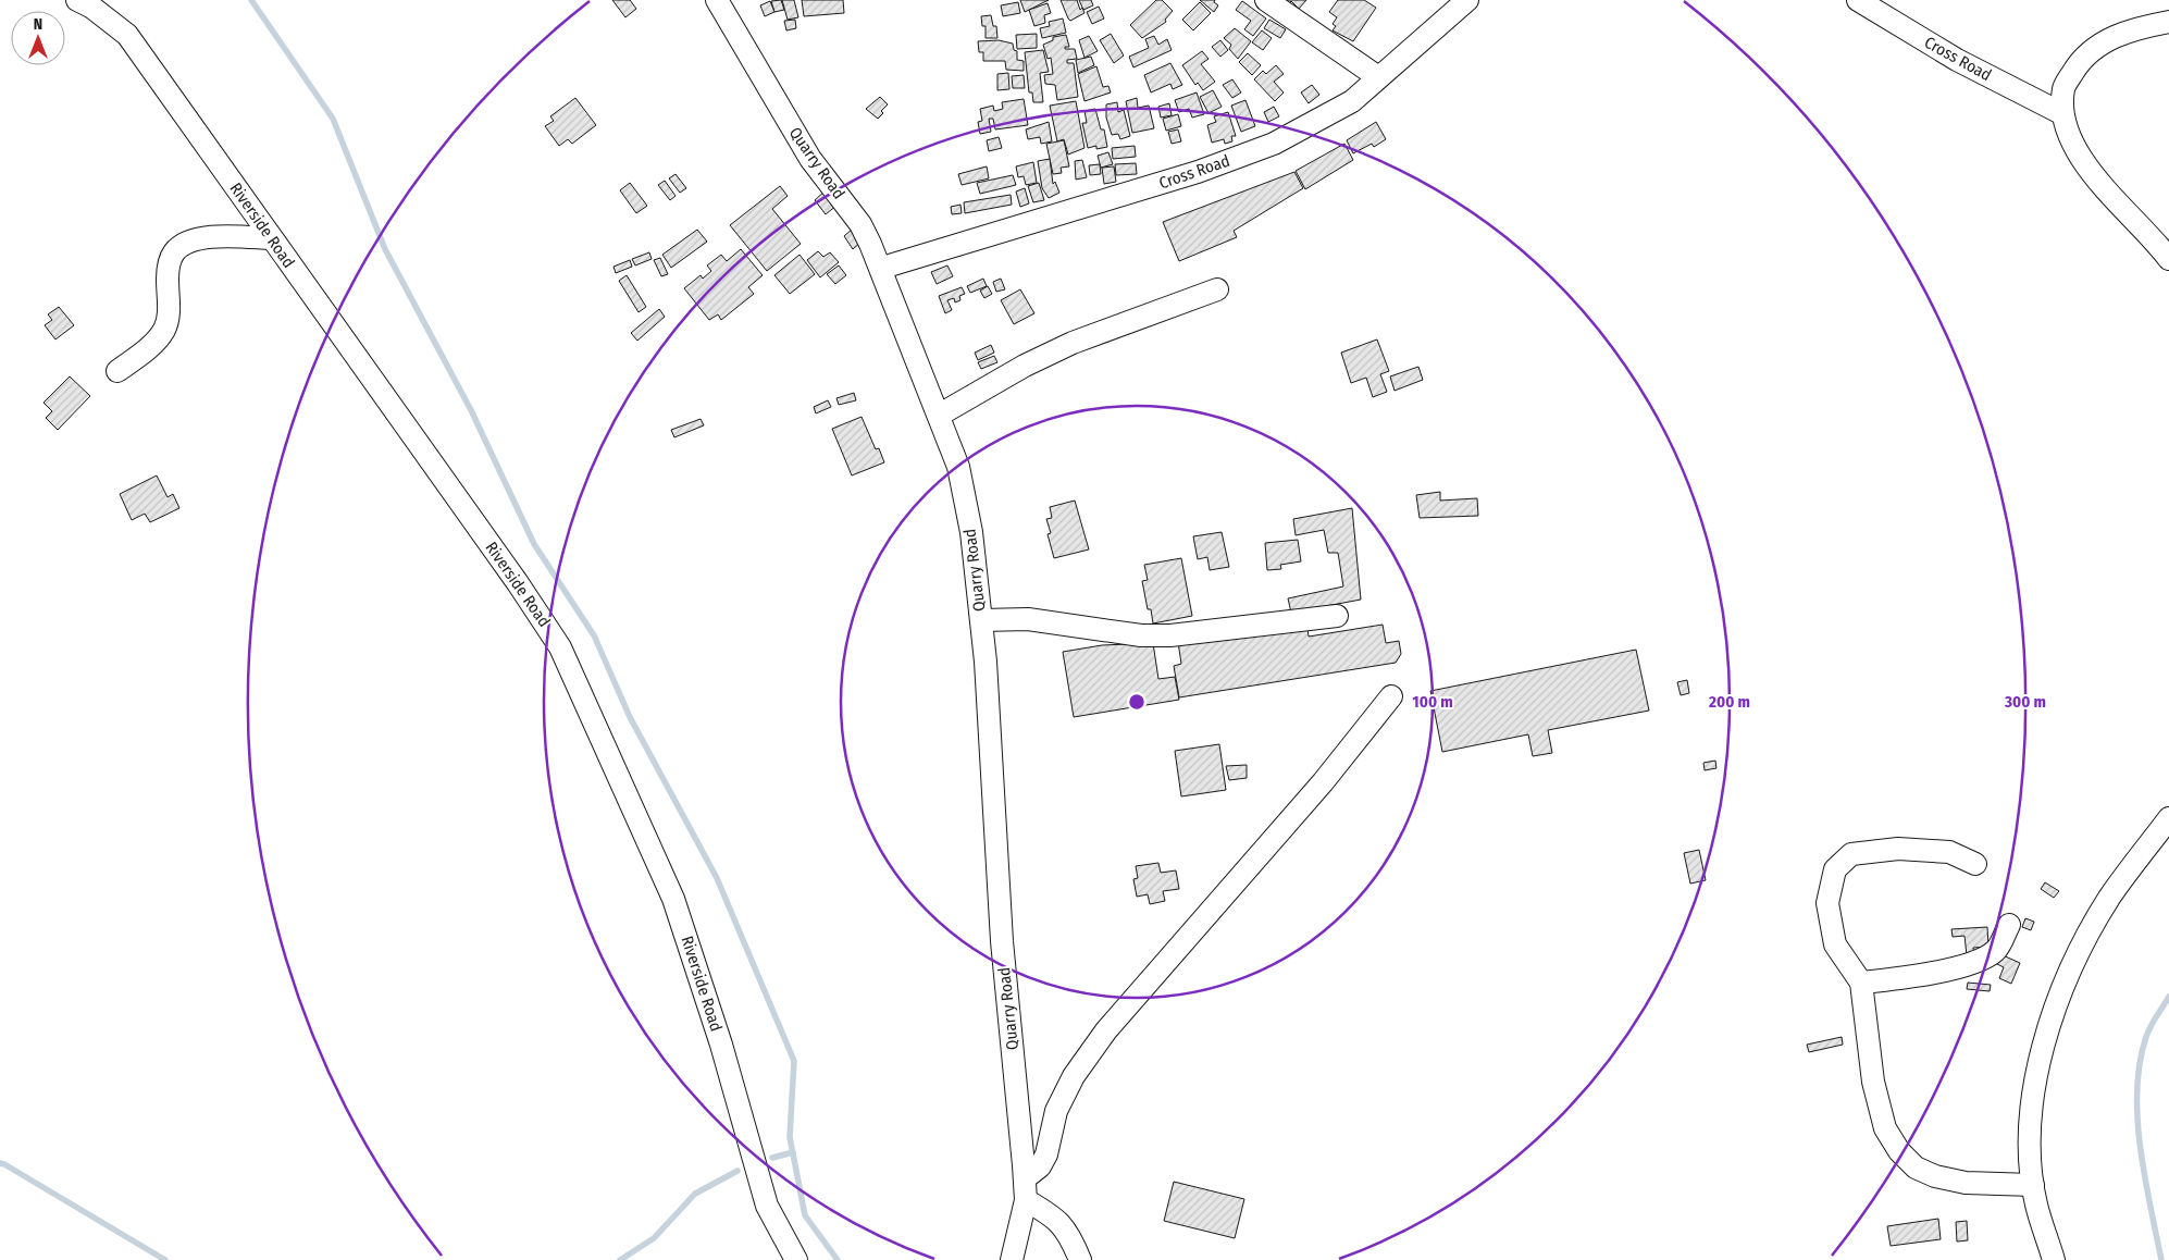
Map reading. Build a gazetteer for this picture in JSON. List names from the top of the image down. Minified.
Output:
{"streets":{"street":["Cross Road","Quarry Road","Riverside Road"]},"crossings":[["Cross Road","Quarry Road"]],"north":"top","rings":["100 m","200 m","300 m"]}
